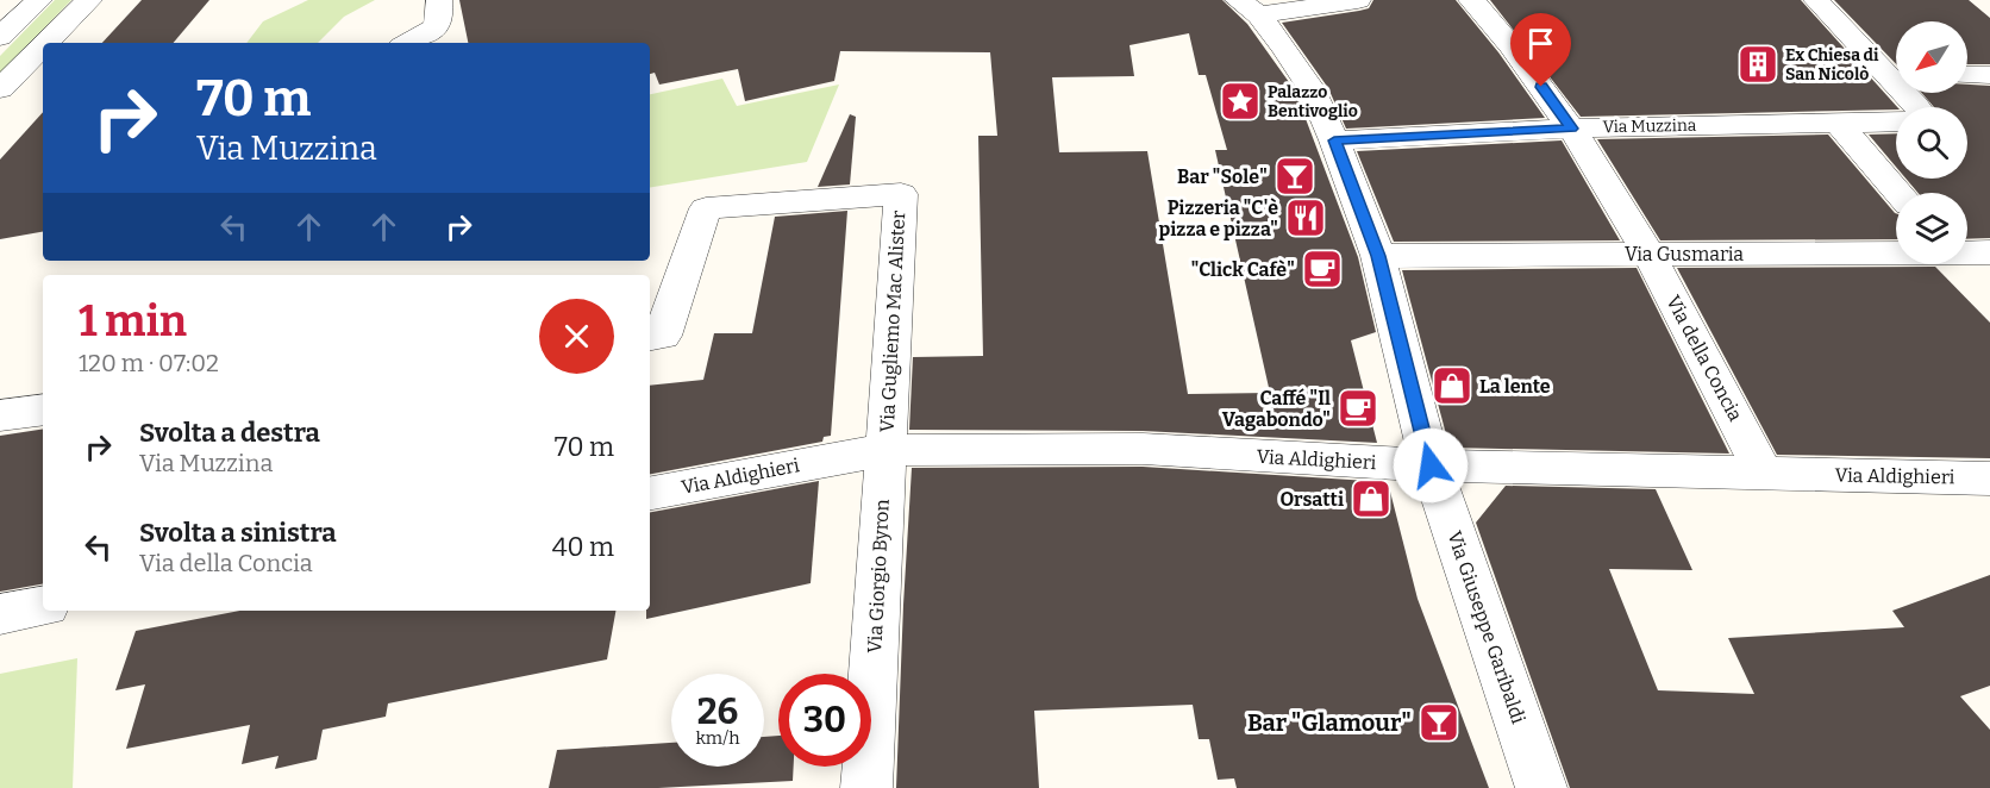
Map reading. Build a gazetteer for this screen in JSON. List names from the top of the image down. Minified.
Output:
{"streets":{"street":["Via Muzzina","Via Gusmaria","Via Gugliemo Mac Alister","Via della Concia","Via Aldighieri","Via Giorgio Byron","Via Giuseppe Garibaldi"]},"crossings":[["Via Muzzina","Via della Concia"],["Via Muzzina","Via Giuseppe Garibaldi"],["Via Gusmaria","Via della Concia"],["Via Gusmaria","Via Giuseppe Garibaldi"],["Via Gugliemo Mac Alister","Via Aldighieri"],["Via Gugliemo Mac Alister","Via Giorgio Byron"],["Via della Concia","Via Aldighieri"],["Via Aldighieri","Via Giorgio Byron"],["Via Aldighieri","Via Giuseppe Garibaldi"]],"places":{"building":["Ex Chiesa di San Nicolò"],"place":["Palazzo Bentivoglio"],"bar":["Bar \"Sole\"","Bar \"Glamour\""],"restaurant":["Pizzeria \"C'è pizza e pizza\""],"cafe":["\"Click Cafè\"","Caffé \"Il Vagabondo\""],"shop":["La lente","Orsatti"]},"north":"bottom left","page":{"turn":["70 m","Via Muzzina"],"heading":["1 min","120 m · 07:02"],"list":[{"name":"Svolta a destra","note":"Via Muzzina","value":"70 m"},{"name":"Svolta a sinistra","note":"Via della Concia","value":"40 m"}],"speed":"26 km/h","limit":"30"}}
